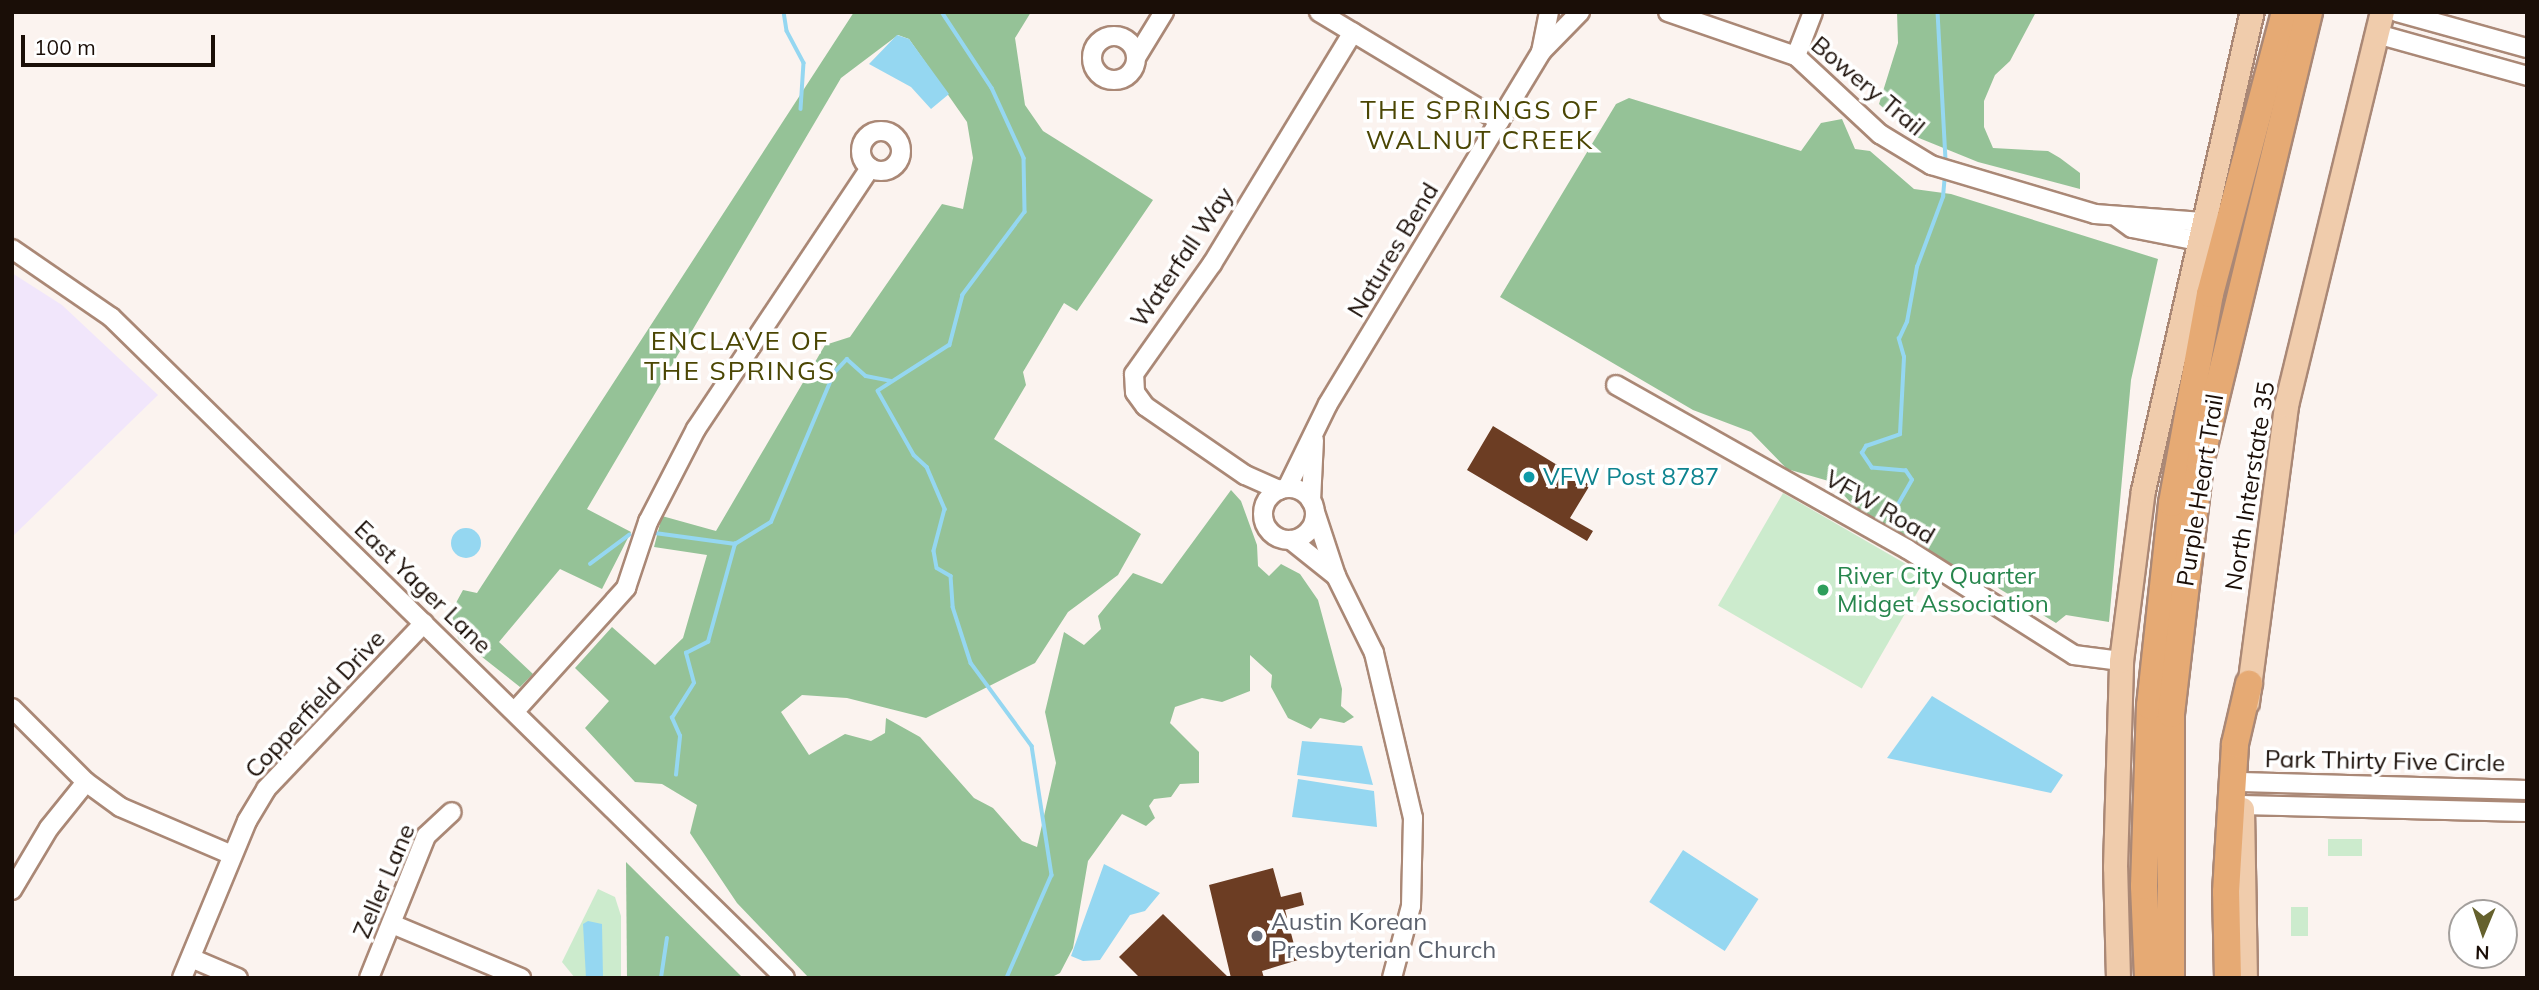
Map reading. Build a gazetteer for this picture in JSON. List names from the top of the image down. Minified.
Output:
{"streets":{"highway":["Purple Heart Trail"],"main road":["North Interstate 35"],"street":["Bowery Trail","Natures Bend","Waterfall Way","VFW Road","East Yager Lane","Copperfield Drive","Park Thirty Five Circle","Zeller Lane"]},"crossings":[["Natures Bend","Waterfall Way"],["North Interstate 35","Park Thirty Five Circle"],["East Yager Lane","Copperfield Drive"]],"districts":["THE SPRINGS OF WALNUT CREEK","ENCLAVE OF THE SPRINGS"],"places":["VFW Post 8787","River City Quarter Midget Association","Austin Korean Presbyterian Church"],"scale_bar":"100 m","north":"bottom"}
